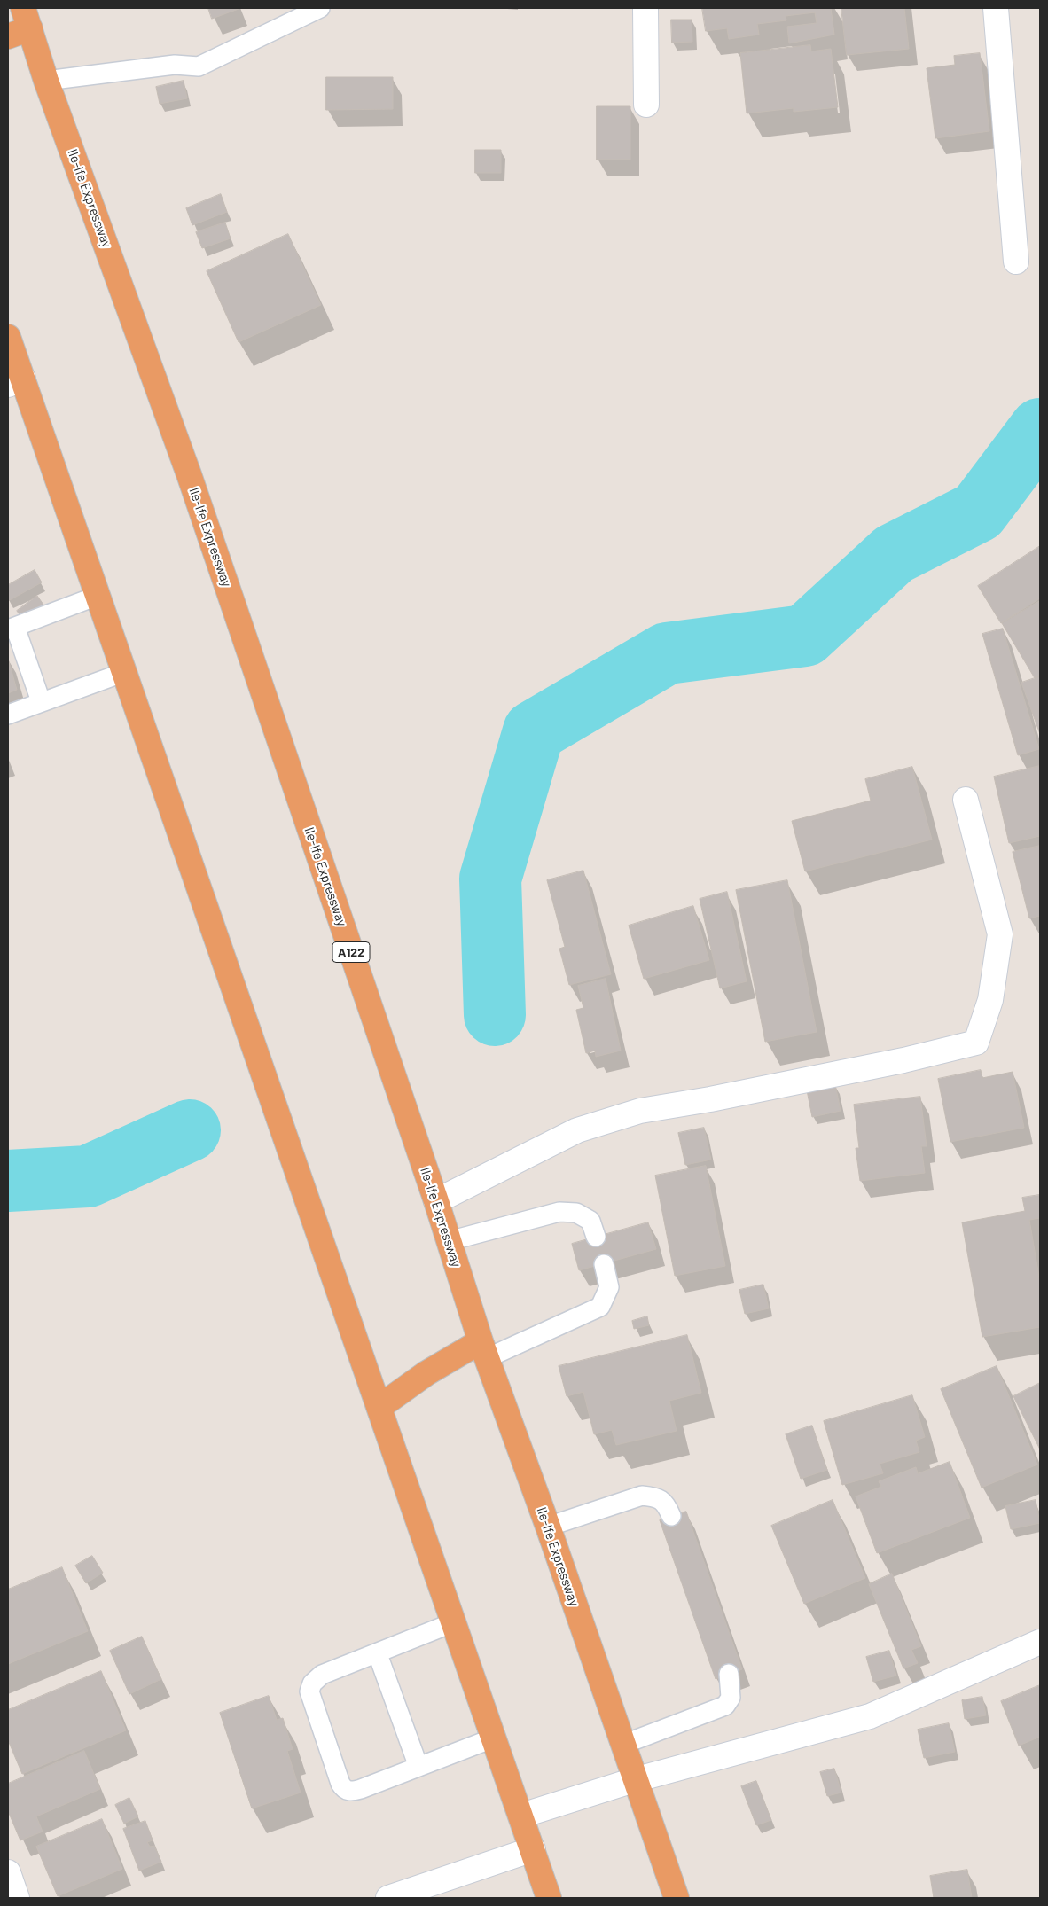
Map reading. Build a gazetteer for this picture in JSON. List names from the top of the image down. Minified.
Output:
{"streets":{"highway":["Ile-Ife Expressway","A122"]}}
